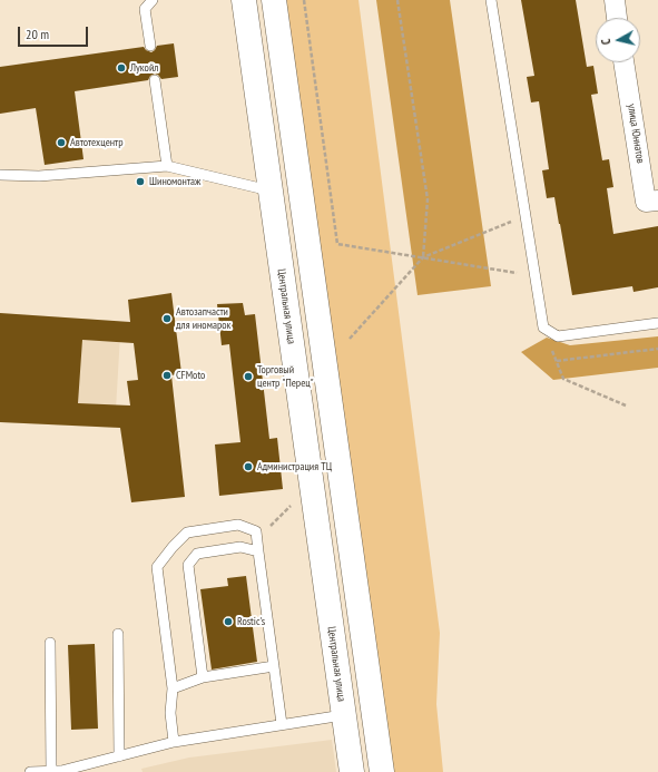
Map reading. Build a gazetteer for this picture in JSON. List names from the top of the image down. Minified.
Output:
{"streets":{"main road":["Центральная улица"],"street":["улица Юннатов"]},"places":["Лукойл","Автотехцентр","Шиномонтаж","Автозапчасти для иномарок","CFMoto","Торговый центр \"Перец\"","Администрация ТЦ","Rostic's"],"scale_bar":"20 m","north":"left"}
